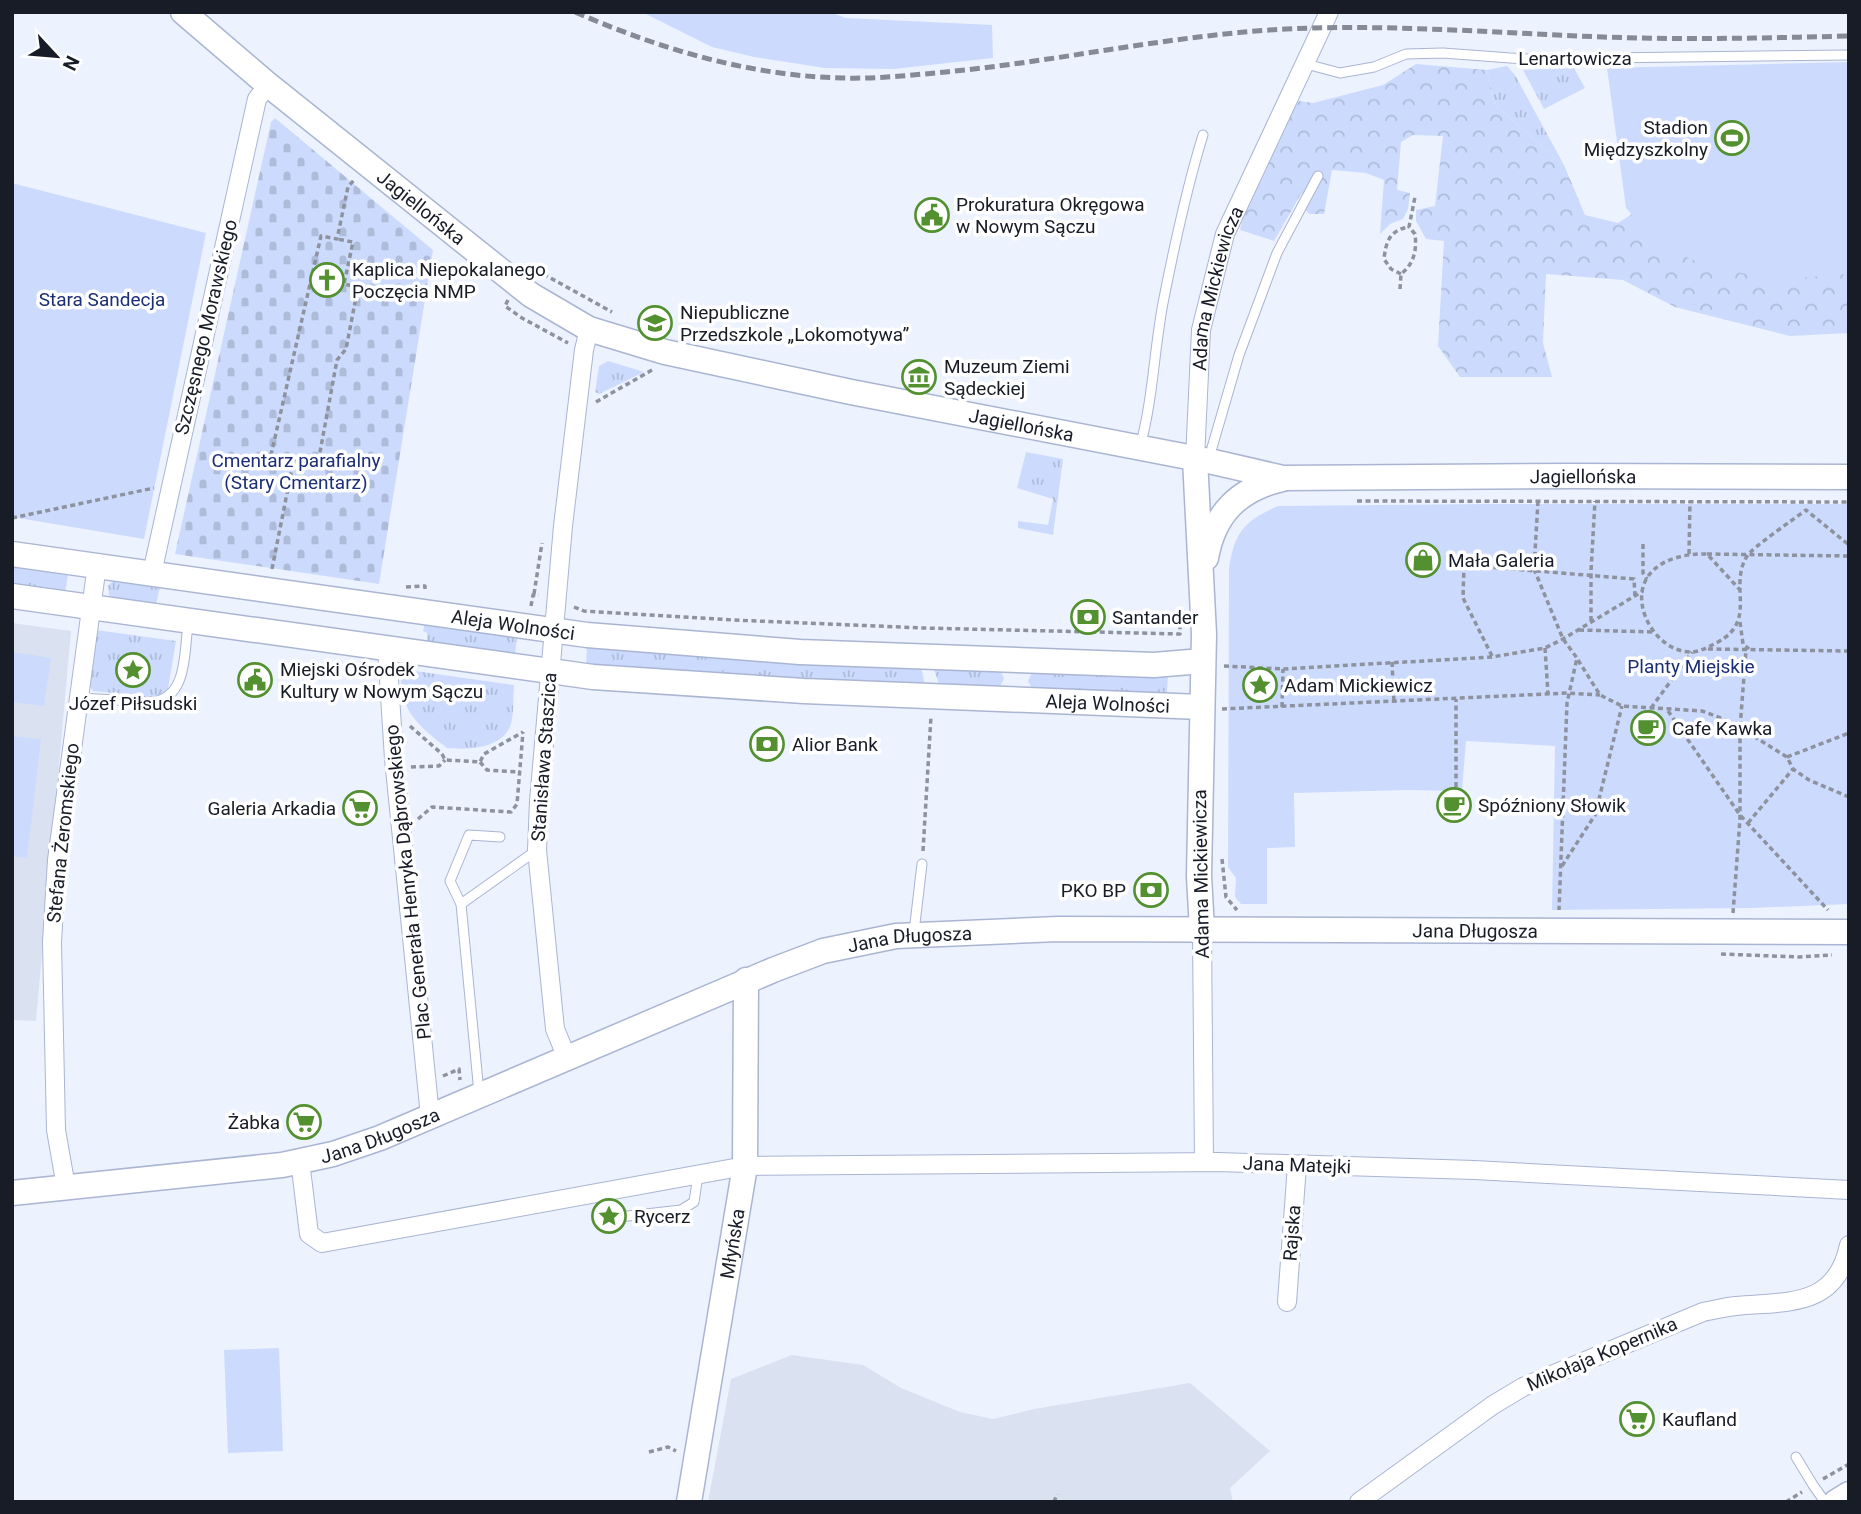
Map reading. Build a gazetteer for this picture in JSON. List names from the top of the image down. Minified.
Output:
{"streets":{"street":["Jagiellońska","Adama Mickiewicza","Szczęsnego Morawskiego","Aleja Wolności","Stanisława Staszica","Stefana Żeromskiego","Plac Generała Henryka Dąbrowskiego","Jana Długosza","Jana Matejki","Rajska","Młyńska","Mikołaja Kopernika"],"lane":["Lenartowicza"]},"crossings":[["Lenartowicza","Adama Mickiewicza"],["Jagiellońska","Adama Mickiewicza"],["Jagiellońska","Szczęsnego Morawskiego"],["Jagiellońska","Stanisława Staszica"],["Adama Mickiewicza","Aleja Wolności"],["Adama Mickiewicza","Jana Długosza"],["Adama Mickiewicza","Jana Matejki"],["Szczęsnego Morawskiego","Aleja Wolności"],["Aleja Wolności","Stanisława Staszica"],["Aleja Wolności","Stefana Żeromskiego"],["Aleja Wolności","Plac Generała Henryka Dąbrowskiego"],["Stanisława Staszica","Jana Długosza"],["Stefana Żeromskiego","Jana Długosza"],["Plac Generała Henryka Dąbrowskiego","Jana Długosza"],["Jana Długosza","Jana Matejki"],["Jana Długosza","Młyńska"],["Jana Matejki","Rajska"],["Jana Matejki","Młyńska"]],"parks":["Stara Sandecja","Cmentarz parafialny (Stary Cmentarz)","Planty Miejskie"],"places":{"sports":["Stadion Międzyszkolny"],"public building":["Prokuratura Okręgowa w Nowym Sączu","Miejski Ośrodek Kultury w Nowym Sączu"],"church":["Kaplica Niepokalanego Poczęcia NMP"],"school or university":["Niepubliczne Przedszkole „Lokomotywa”"],"museum":["Muzeum Ziemi Sądeckiej"],"shop":["Mała Galeria"],"bank":["Santander","Alior Bank","PKO BP"],"place":["Józef Piłsudski","Adam Mickiewicz","Rycerz"],"cafe":["Cafe Kawka","Spóźniony Słowik"],"supermarket":["Galeria Arkadia","Żabka","Kaufland"]},"north":"bottom right"}
